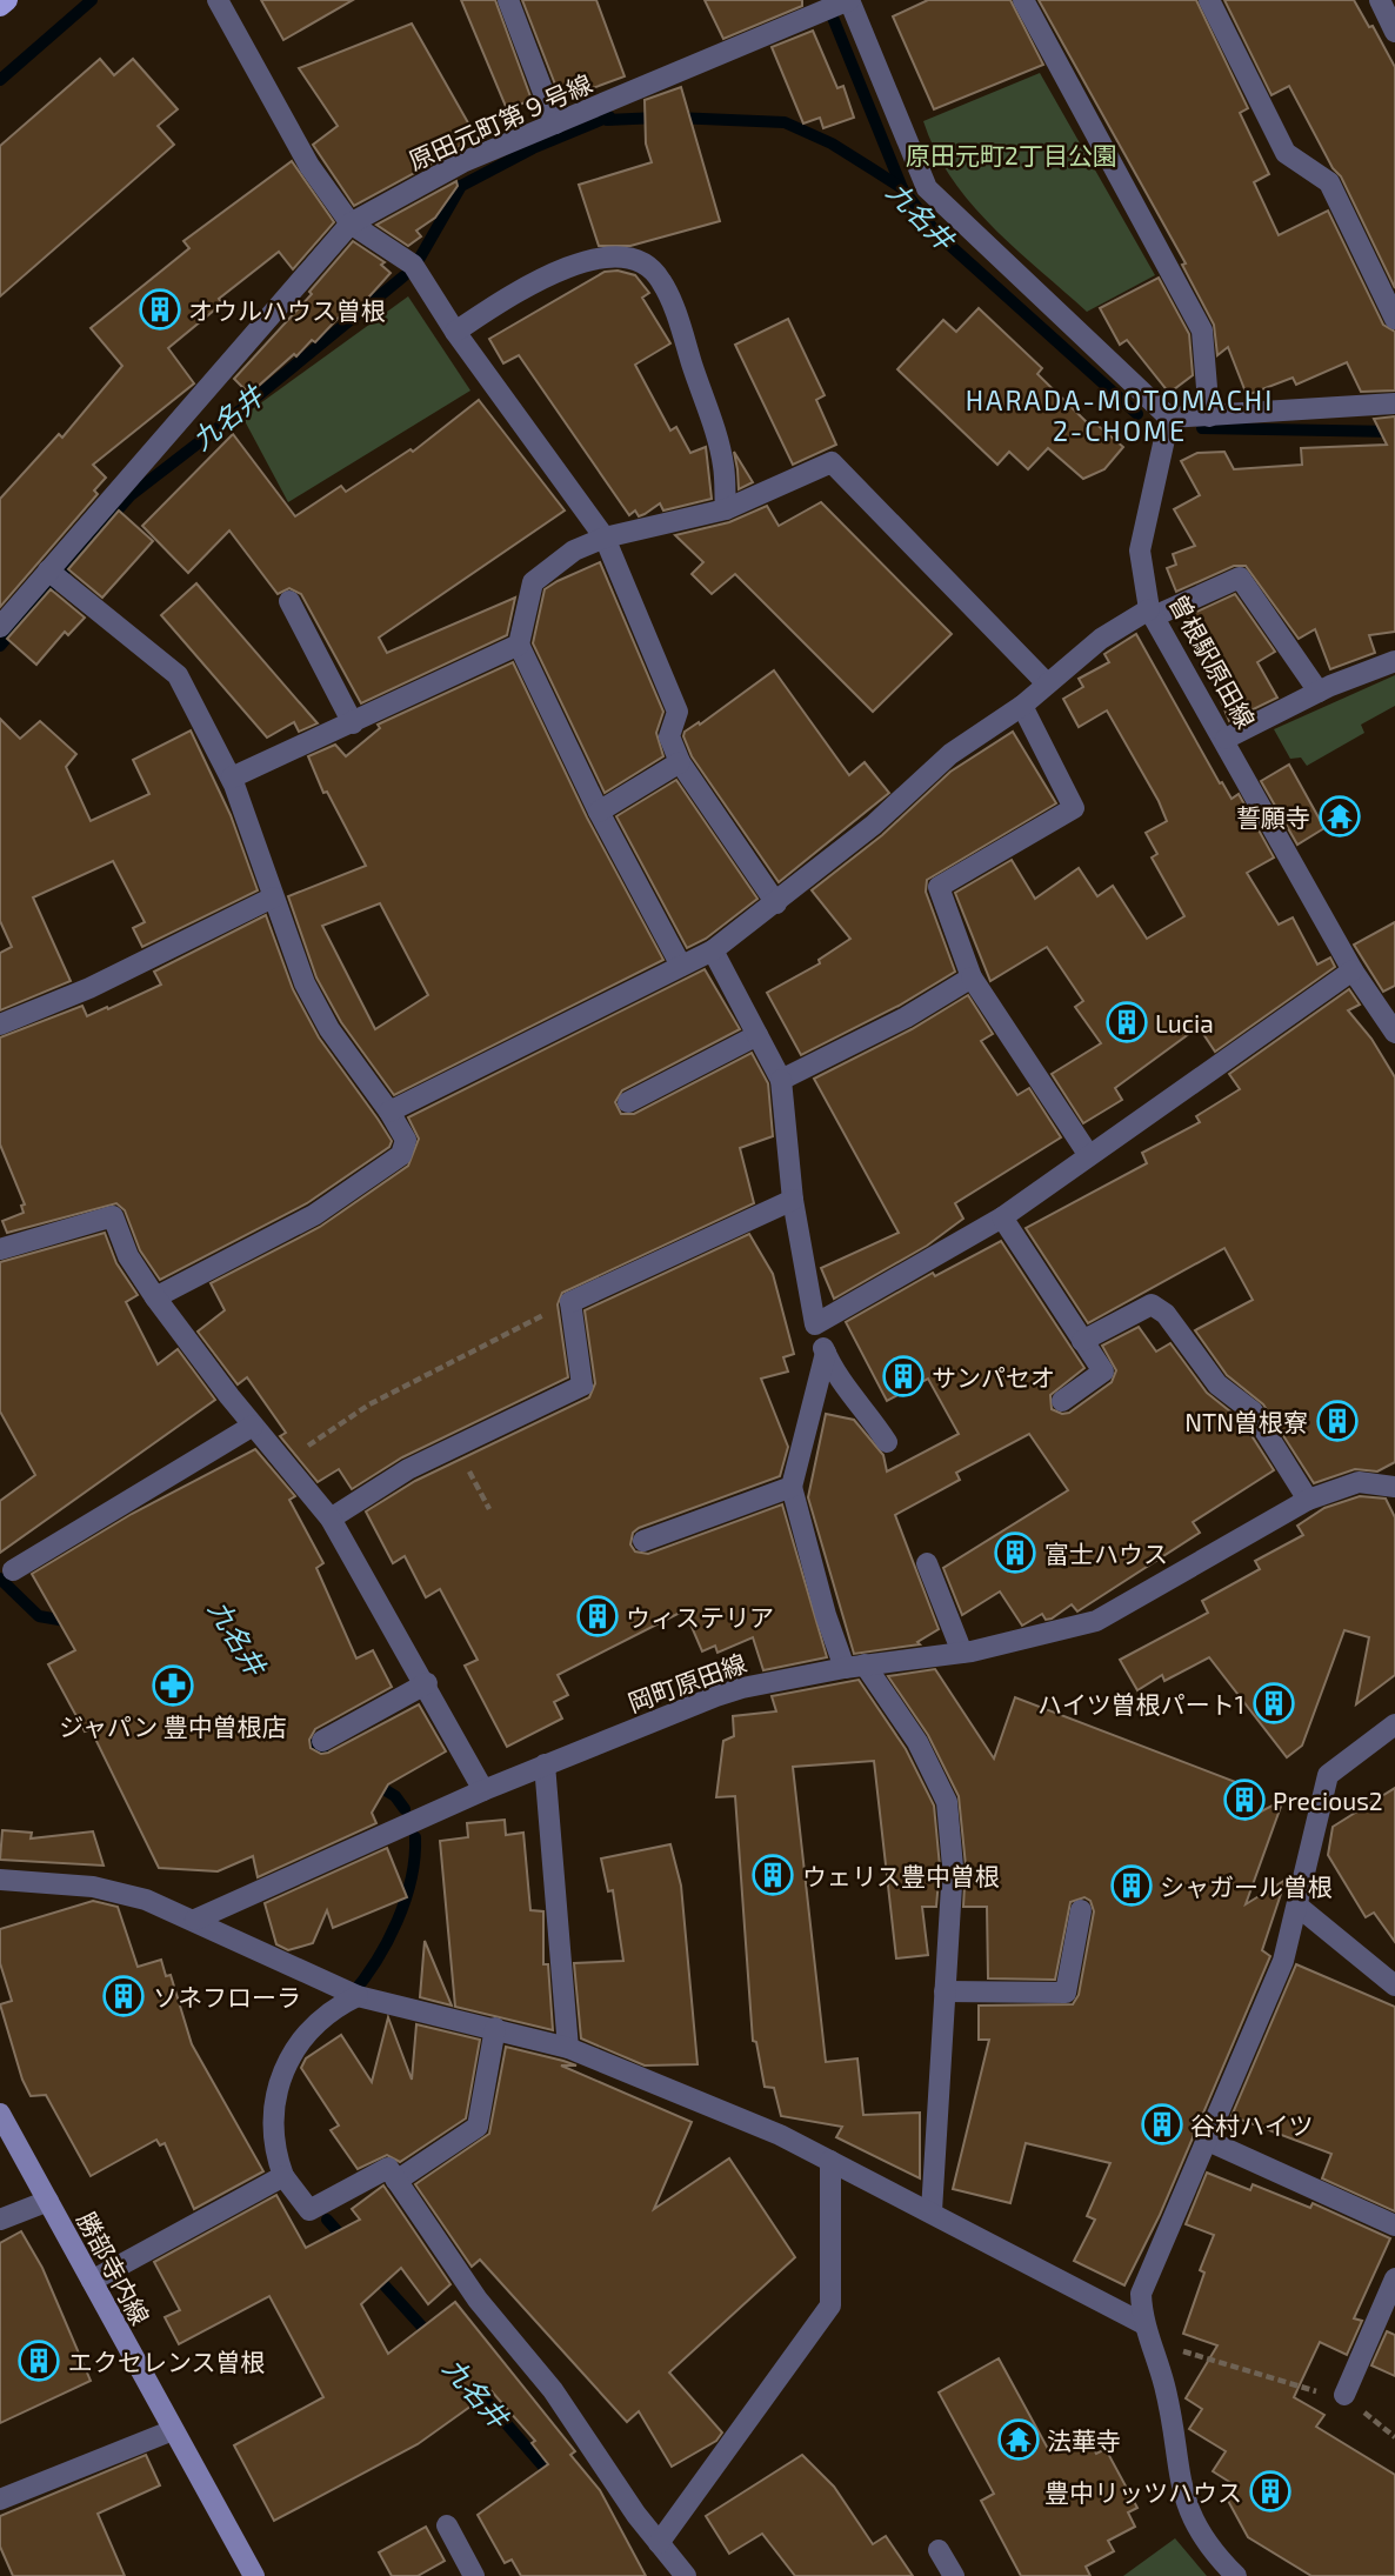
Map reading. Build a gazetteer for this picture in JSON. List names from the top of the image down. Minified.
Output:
{"streets":{"street":["原田元町第９号線","曽根駅原田線","岡町原田線","勝部寺内線"]},"districts":["HARADA-MOTOMACHI 2-CHOME"],"water":["九名井"],"parks":["原田元町2丁目公園"],"places":{"building":["オウルハウス曽根","Lucia","サンパセオ","NTN曽根寮","富士ハウス","ウィステリア","ハイツ曽根パート1","Precious2","ウェリス豊中曽根","シャガール曽根","ソネフローラ","谷村ハイツ","エクセレンス曽根","豊中リッツハウス"],"temple":["誓願寺","法華寺"],"pharmacy":["ジャパン 豊中曽根店"]}}
